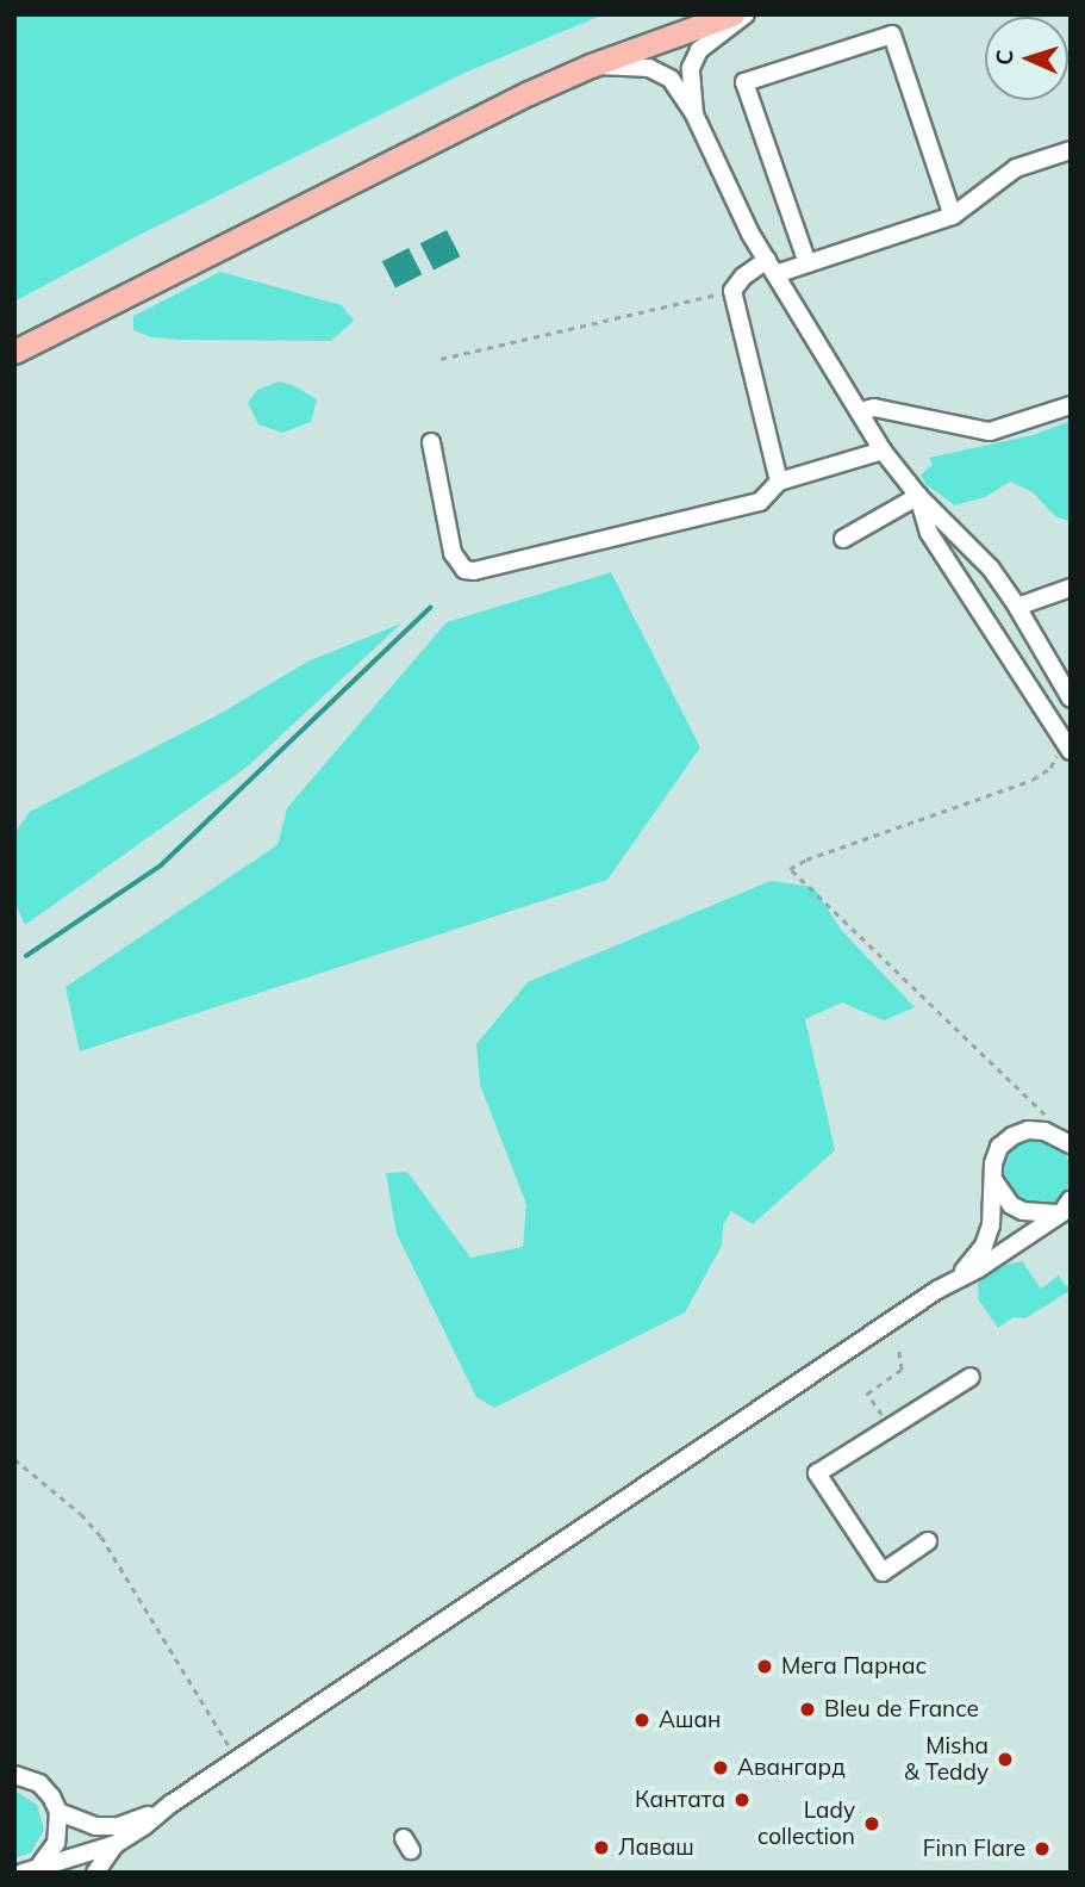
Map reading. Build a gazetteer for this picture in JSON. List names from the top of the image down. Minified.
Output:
{"places":["Мега Парнас","Bleu de France","Ашан","Misha & Teddy","Авангард","Кантата","Lady collection","Лаваш","Finn Flare"],"north":"left"}
